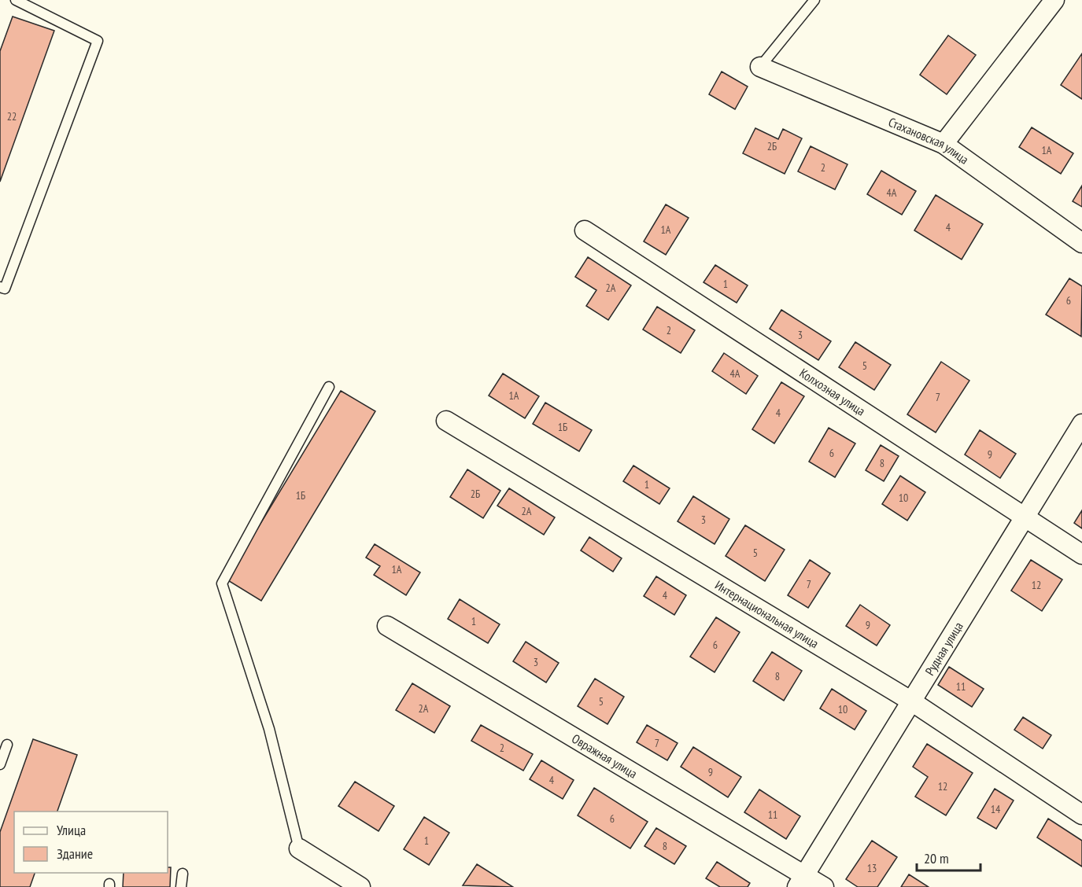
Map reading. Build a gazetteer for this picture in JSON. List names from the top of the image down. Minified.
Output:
{"streets":{"street":["Стахановская улица","Колхозная улица","Интернациональная улица","Рудная улица","Овражная улица"]},"crossings":[["Колхозная улица","Рудная улица"],["Интернациональная улица","Рудная улица"],["Рудная улица","Овражная улица"]],"house_numbers":["22","2Б","1А","2","4А","4","1А","1","2А","6","2","3","5","4А","1А","7","4","1Б","6","9","8","1","2Б","1Б","10","2А","3","5","1А","7","12","4","1","9","6","3","8","11","5","2А","10","7","2","9","4","12","14","11","6","1","8","13"],"legend":["Улица","Здание"],"scale_bar":"20 m"}
